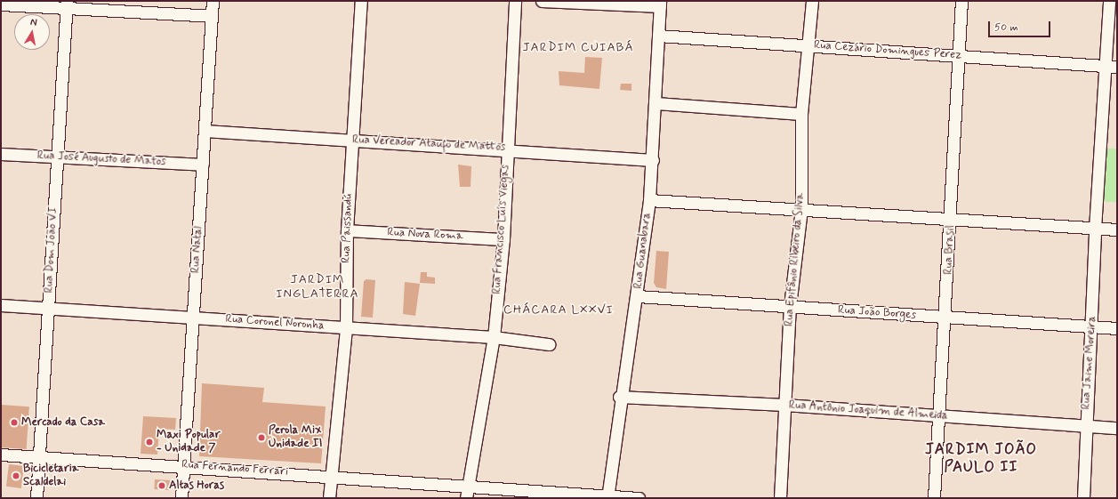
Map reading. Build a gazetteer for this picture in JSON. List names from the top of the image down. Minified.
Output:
{"streets":{"street":["Rua Cezário Domingues Perez","Rua Vereador Ataufo de Mattos","Rua José Augusto de Matos","Rua Paissandú","Rua Francisco Luís Viegas","Rua Nova Roma","Rua Dom João VI","Rua Natal","Rua Brasil","Rua Guanabara","Rua Epifânio Ribeiro da Silva","Rua João Borges","Rua Coronel Noronha","Rua Jaime Moreira","Rua Antônio Joaquim de Almeida","Rua Fernando Ferrari"]},"crossings":[["Rua Cezário Domingues Perez","Rua Brasil"],["Rua Cezário Domingues Perez","Rua Guanabara"],["Rua Cezário Domingues Perez","Rua Epifânio Ribeiro da Silva"],["Rua Cezário Domingues Perez","Rua Jaime Moreira"],["Rua Vereador Ataufo de Mattos","Rua Paissandú"],["Rua Vereador Ataufo de Mattos","Rua Francisco Luís Viegas"],["Rua Vereador Ataufo de Mattos","Rua Natal"],["Rua Vereador Ataufo de Mattos","Rua Guanabara"],["Rua José Augusto de Matos","Rua Dom João VI"],["Rua José Augusto de Matos","Rua Natal"],["Rua Paissandú","Rua Nova Roma"],["Rua Paissandú","Rua Coronel Noronha"],["Rua Paissandú","Rua Fernando Ferrari"],["Rua Francisco Luís Viegas","Rua Nova Roma"],["Rua Francisco Luís Viegas","Rua Coronel Noronha"],["Rua Francisco Luís Viegas","Rua Fernando Ferrari"],["Rua Dom João VI","Rua Coronel Noronha"],["Rua Dom João VI","Rua Fernando Ferrari"],["Rua Natal","Rua Coronel Noronha"],["Rua Natal","Rua Fernando Ferrari"],["Rua Brasil","Rua João Borges"],["Rua Brasil","Rua Antônio Joaquim de Almeida"],["Rua Guanabara","Rua João Borges"],["Rua Guanabara","Rua Antônio Joaquim de Almeida"],["Rua Guanabara","Rua Fernando Ferrari"],["Rua Epifânio Ribeiro da Silva","Rua João Borges"],["Rua Epifânio Ribeiro da Silva","Rua Antônio Joaquim de Almeida"],["Rua João Borges","Rua Jaime Moreira"],["Rua Jaime Moreira","Rua Antônio Joaquim de Almeida"]],"districts":["JARDIM CUIABÁ","JARDIM INGLATERRA","CHÁCARA LXXVI","JARDIM JOÃO PAULO II"],"places":["Mercado da Casa","Perola Mix Unidade II","Maxi Popular - Unidade 7","Bicicletaria Scaldelai","Altas Horas"],"scale_bar":"50 m","north":"top"}
